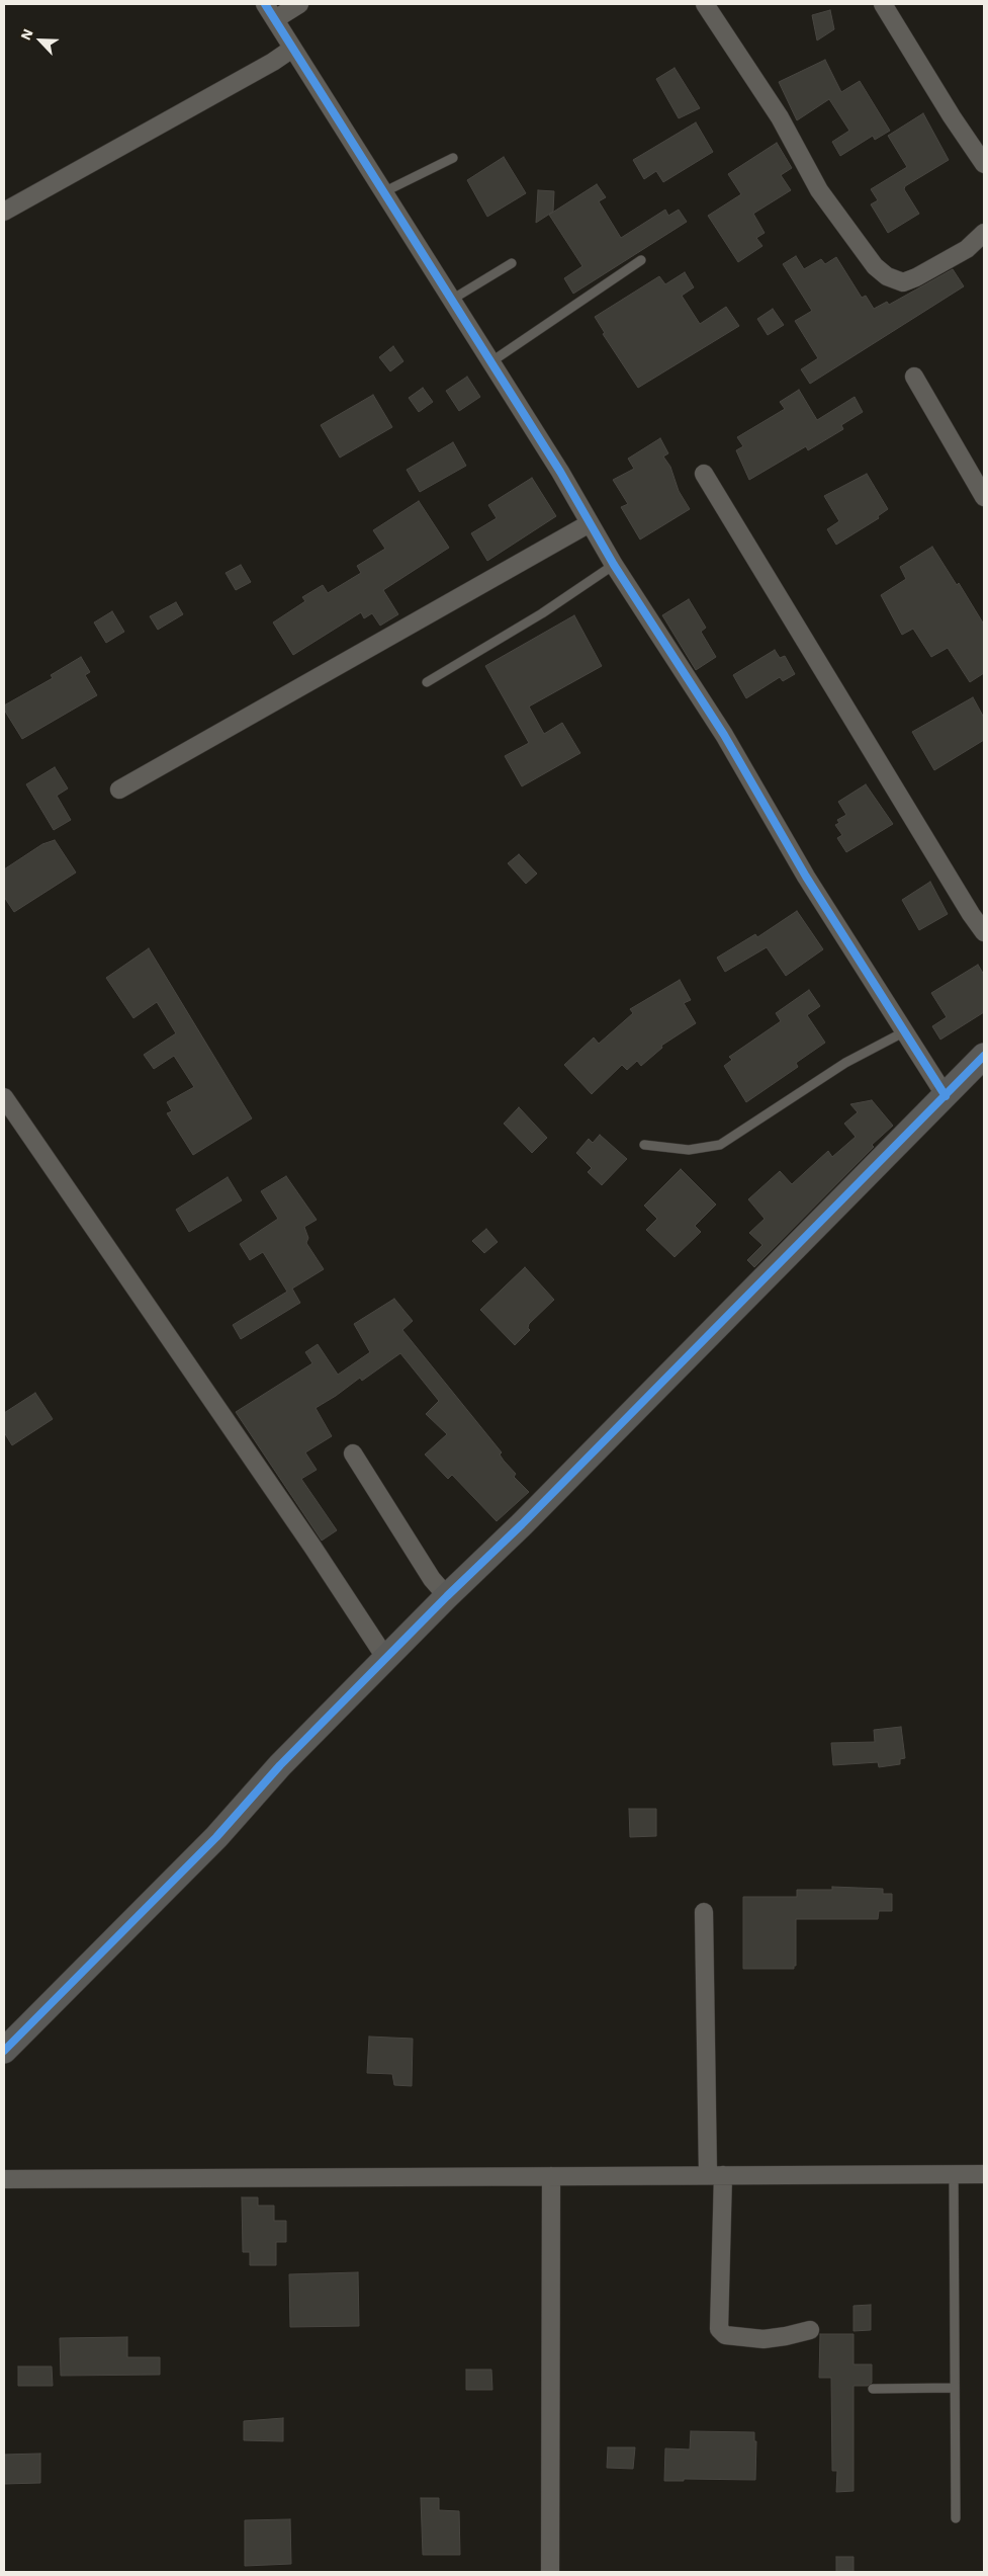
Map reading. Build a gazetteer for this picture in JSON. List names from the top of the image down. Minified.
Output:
{"north":"top left"}
